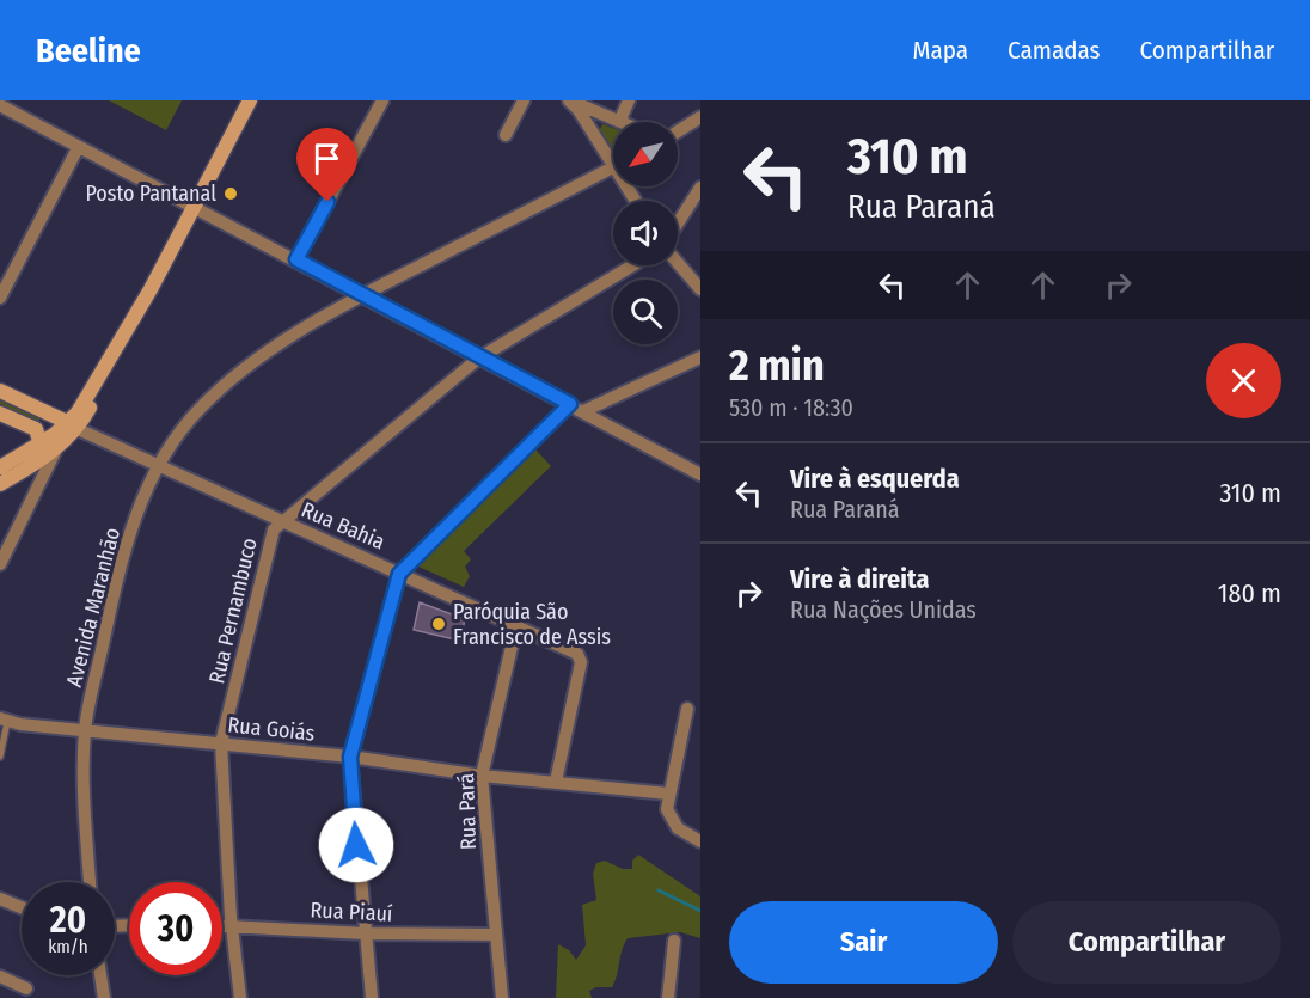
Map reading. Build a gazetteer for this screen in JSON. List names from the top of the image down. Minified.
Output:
{"streets":{"main road":["Rua Bahia"],"street":["Avenida Maranhão","Rua Pernambuco","Rua Goiás","Rua Pará","Rua Piauí"]},"crossings":[["Rua Bahia","Avenida Maranhão"],["Rua Bahia","Rua Pernambuco"],["Rua Bahia","Rua Goiás"],["Rua Bahia","Rua Pará"],["Avenida Maranhão","Rua Goiás"],["Rua Pernambuco","Rua Goiás"],["Rua Pernambuco","Rua Piauí"],["Rua Goiás","Rua Pará"],["Rua Pará","Rua Piauí"]],"places":["Posto Pantanal","Paróquia São Francisco de Assis"],"north":"bottom left","page":{"header":"Beeline","nav":["Mapa","Camadas","Compartilhar"],"turn":["310 m","Rua Paraná"],"heading":["2 min","530 m · 18:30"],"list":[{"name":"Vire à esquerda","note":"Rua Paraná","value":"310 m"},{"name":"Vire à direita","note":"Rua Nações Unidas","value":"180 m"}],"speed":"20 km/h","limit":"30","buttons":["Sair","Compartilhar"]}}
